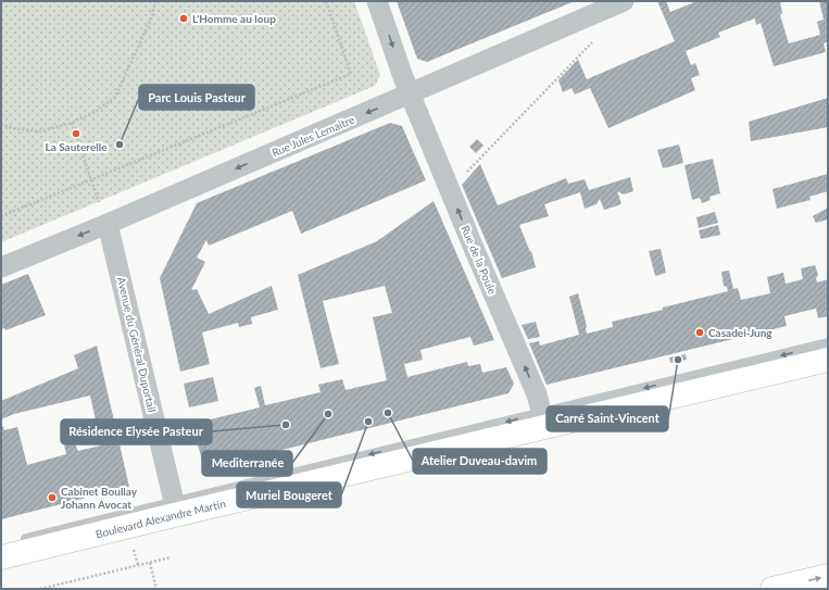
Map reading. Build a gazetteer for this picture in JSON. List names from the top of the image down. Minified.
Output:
{"streets":{"main road":["Boulevard Alexandre Martin"],"street":["Rue Jules Lemaitre","Rue de la Poule","Avenue du Général Duportail"]},"crossings":[["Rue Jules Lemaitre","Rue de la Poule"],["Rue Jules Lemaitre","Avenue du Général Duportail"],["Rue de la Poule","Boulevard Alexandre Martin"],["Avenue du Général Duportail","Boulevard Alexandre Martin"]],"one_way":["Rue Jules Lemaitre","Boulevard Alexandre Martin"],"places":["L'Homme au loup","La Sauterelle","Parc Louis Pasteur","Casadei-Jung","Carré Saint-Vincent","Atelier Duveau-davim","Mediterranée","Muriel Bougeret","Résidence Elysée Pasteur","Cabinet Boullay Johann Avocat"]}
